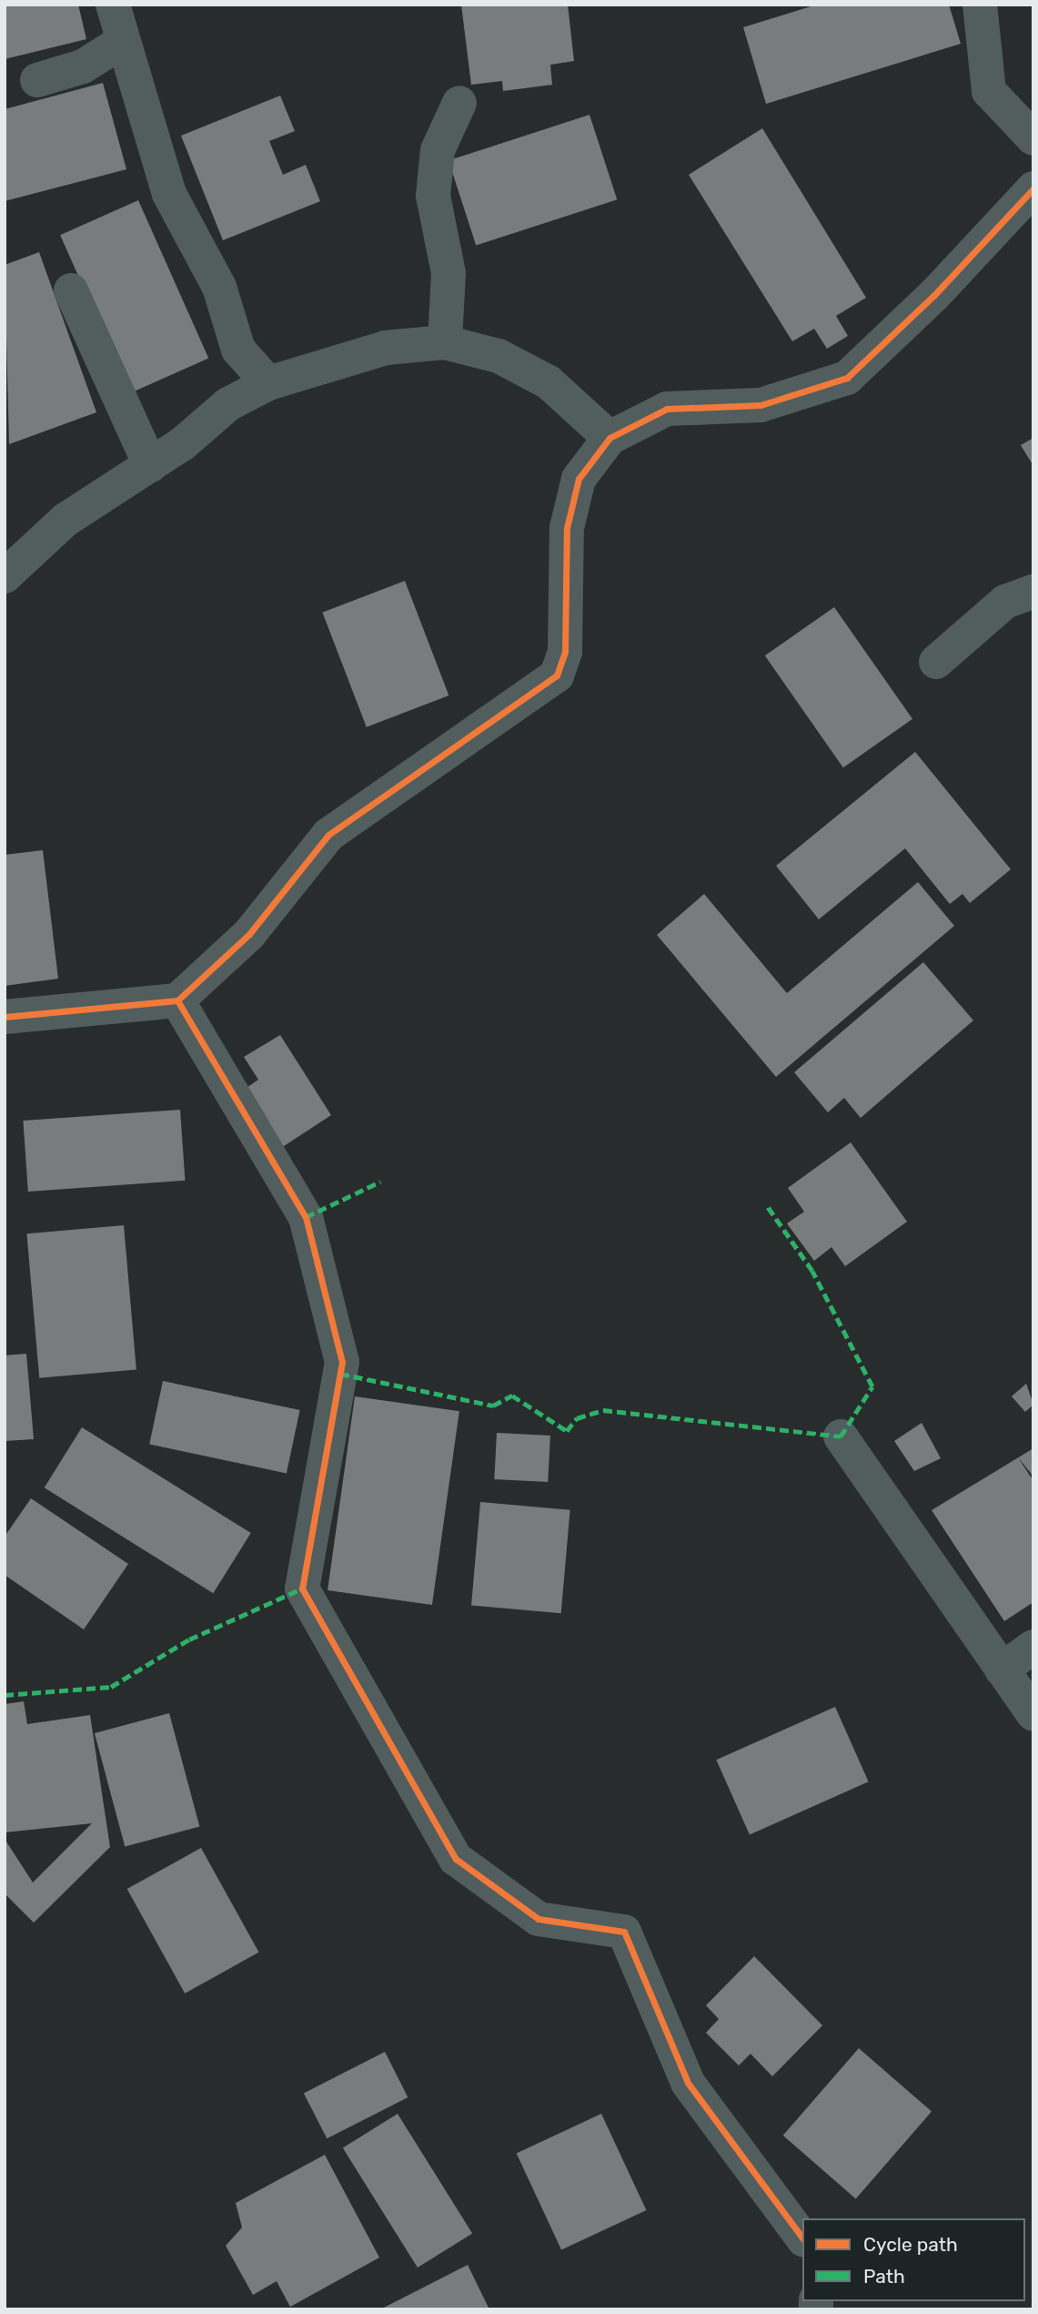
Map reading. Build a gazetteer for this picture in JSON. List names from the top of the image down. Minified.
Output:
{"legend":["Cycle path","Path"]}
